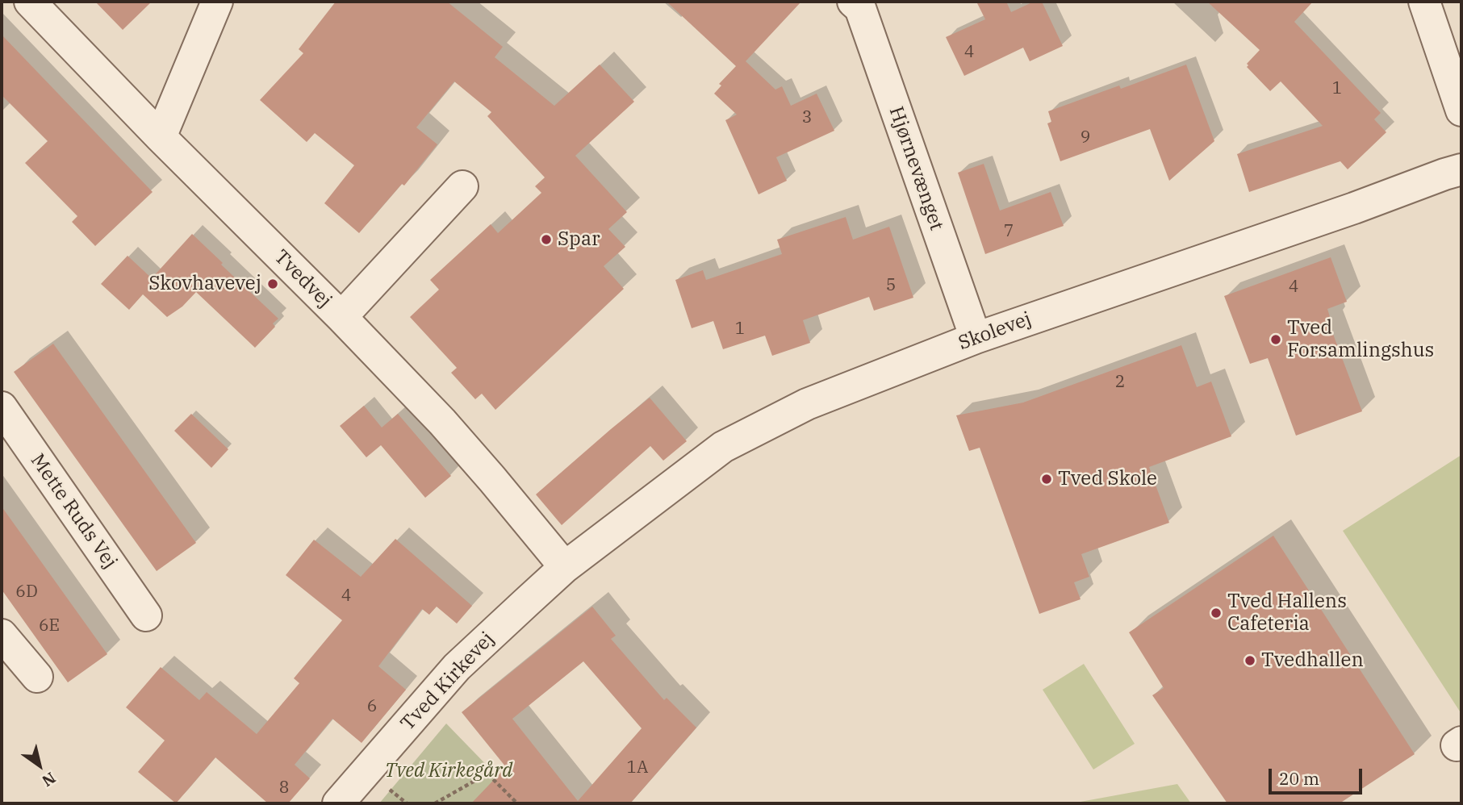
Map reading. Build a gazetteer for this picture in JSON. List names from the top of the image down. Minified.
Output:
{"streets":{"street":["Hjørnevænget","Tvedvej","Skolevej","Mette Ruds Vej","Tved Kirkevej"]},"crossings":[["Hjørnevænget","Skolevej"],["Tvedvej","Skolevej"],["Tvedvej","Tved Kirkevej"],["Skolevej","Tved Kirkevej"]],"parks":["Tved Kirkegård"],"places":["Spar","Skovhavevej","Tved Forsamlingshus","Tved Skole","Tved Hallens Cafeteria","Tvedhallen"],"house_numbers":["4","1","3","9","7","5","4","1","2","6D","4","6E","6","1A","8"],"scale_bar":"20 m","north":"bottom right"}
